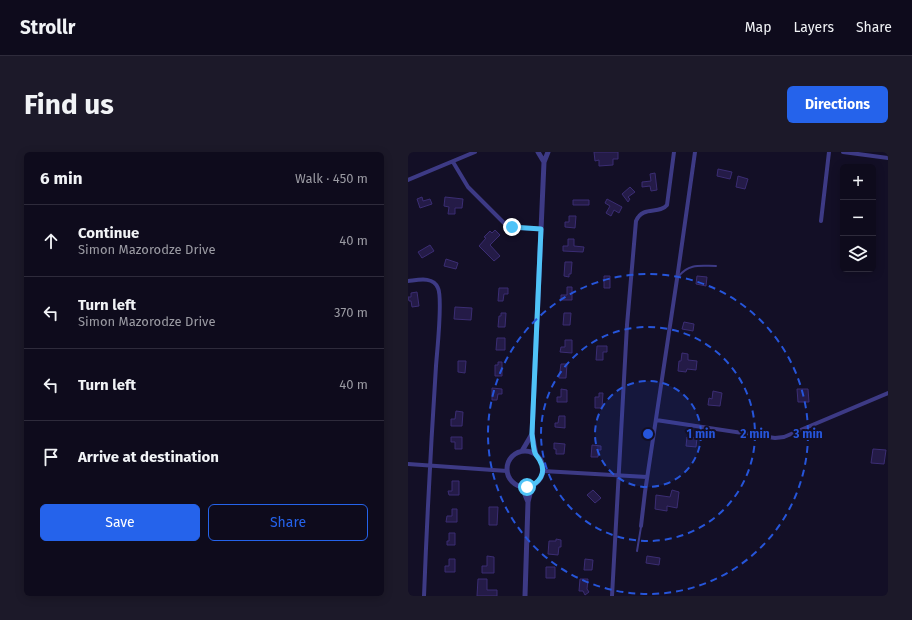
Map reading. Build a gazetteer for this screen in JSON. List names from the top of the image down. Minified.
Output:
{"page":{"header":"Strollr","nav":["Map","Layers","Share"],"buttons":["Directions",["Save","Share"]],"title":"Find us","heading":["6 min","Walk · 450 m"],"map_buttons":["+","−"],"list":[["Continue","Simon Mazorodze Drive","40 m"],["Turn left","Simon Mazorodze Drive","370 m"],["Turn left","40 m"],"Arrive at destination"]},"rings":["1 min","2 min","3 min"]}
